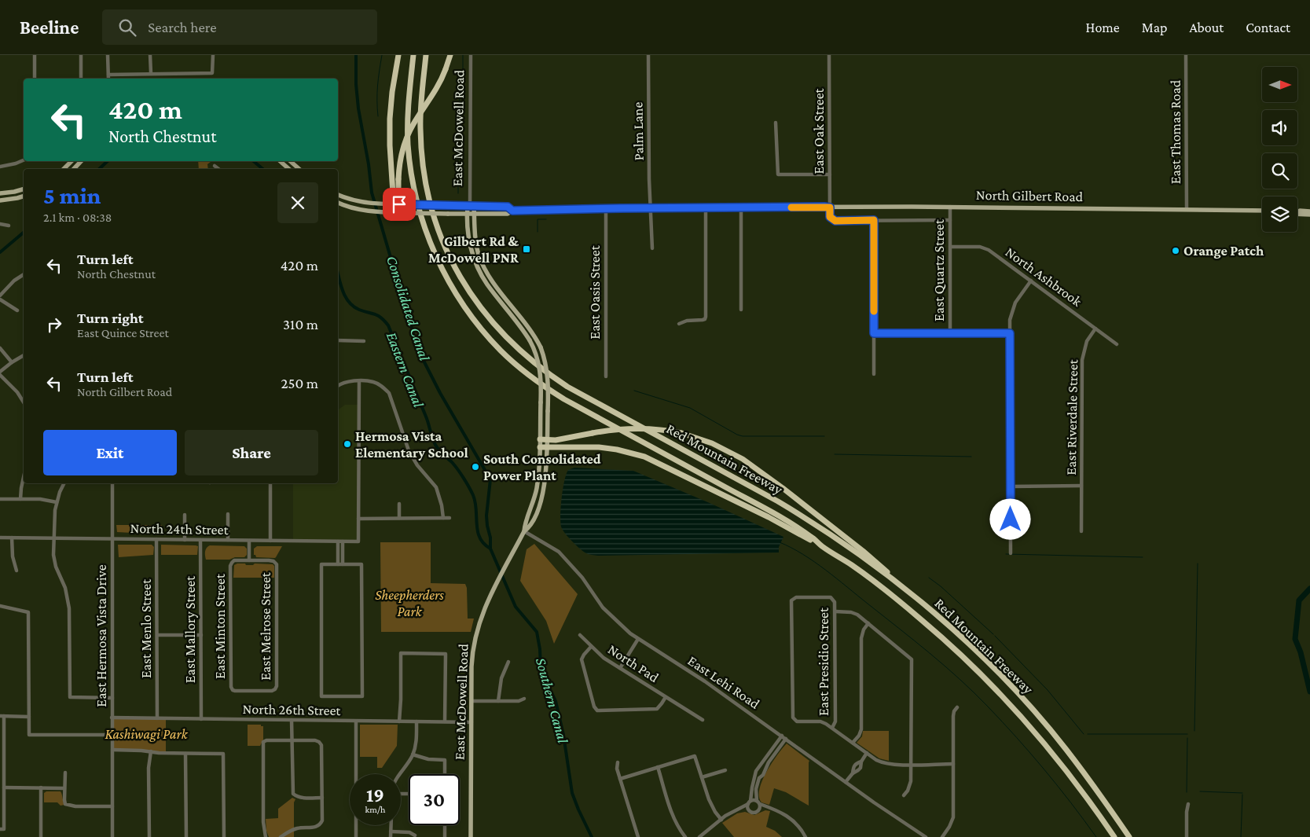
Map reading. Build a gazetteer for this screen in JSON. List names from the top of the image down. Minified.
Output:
{"streets":{"highway":["Red Mountain Freeway"],"main road":["East McDowell Road","North Gilbert Road"],"street":["Palm Lane","East Oak Street","East Thomas Road","East Quartz Street","North Ashbrook","East Oasis Street","East Riverdale Street","North 24th Street","East Minton Street","East Melrose Street","East Menlo Street","East Mallory Street","East Hermosa Vista Drive","East Presidio Street","North Pad","East Lehi Road","North 26th Street"]},"crossings":[["East McDowell Road","North Gilbert Road"],["East McDowell Road","East Lehi Road"],["East McDowell Road","North 26th Street"],["Palm Lane","North Gilbert Road"],["East Oak Street","North Gilbert Road"],["East Thomas Road","North Gilbert Road"],["North Gilbert Road","East Quartz Street"],["North Gilbert Road","East Oasis Street"],["East Quartz Street","North Ashbrook"],["North Ashbrook","East Riverdale Street"],["North 24th Street","East Menlo Street"],["North 24th Street","East Mallory Street"],["North 24th Street","East Hermosa Vista Drive"],["East Minton Street","East Melrose Street"],["East Menlo Street","North 26th Street"],["East Mallory Street","North 26th Street"],["East Hermosa Vista Drive","North 26th Street"]],"water":["Consolidated Canal","Eastern Canal","Southern Canal"],"parks":["Sheepherders Park","Kashiwagi Park"],"places":{"transit":["Gilbert Rd & McDowell PNR"],"other":["Orange Patch","Hermosa Vista Elementary School","South Consolidated Power Plant"]},"north":"right","page":{"header":"Beeline","search":"Search here","nav":["Home","Map","About","Contact"],"turn":["420 m","North Chestnut"],"heading":["5 min","2.1 km · 08:38"],"list":[{"name":"Turn left","note":"North Chestnut","value":"420 m"},{"name":"Turn right","note":"East Quince Street","value":"310 m"},{"name":"Turn left","note":"North Gilbert Road","value":"250 m"}],"buttons":["Exit","Share"],"speed":"19 km/h","limit":"30"}}
